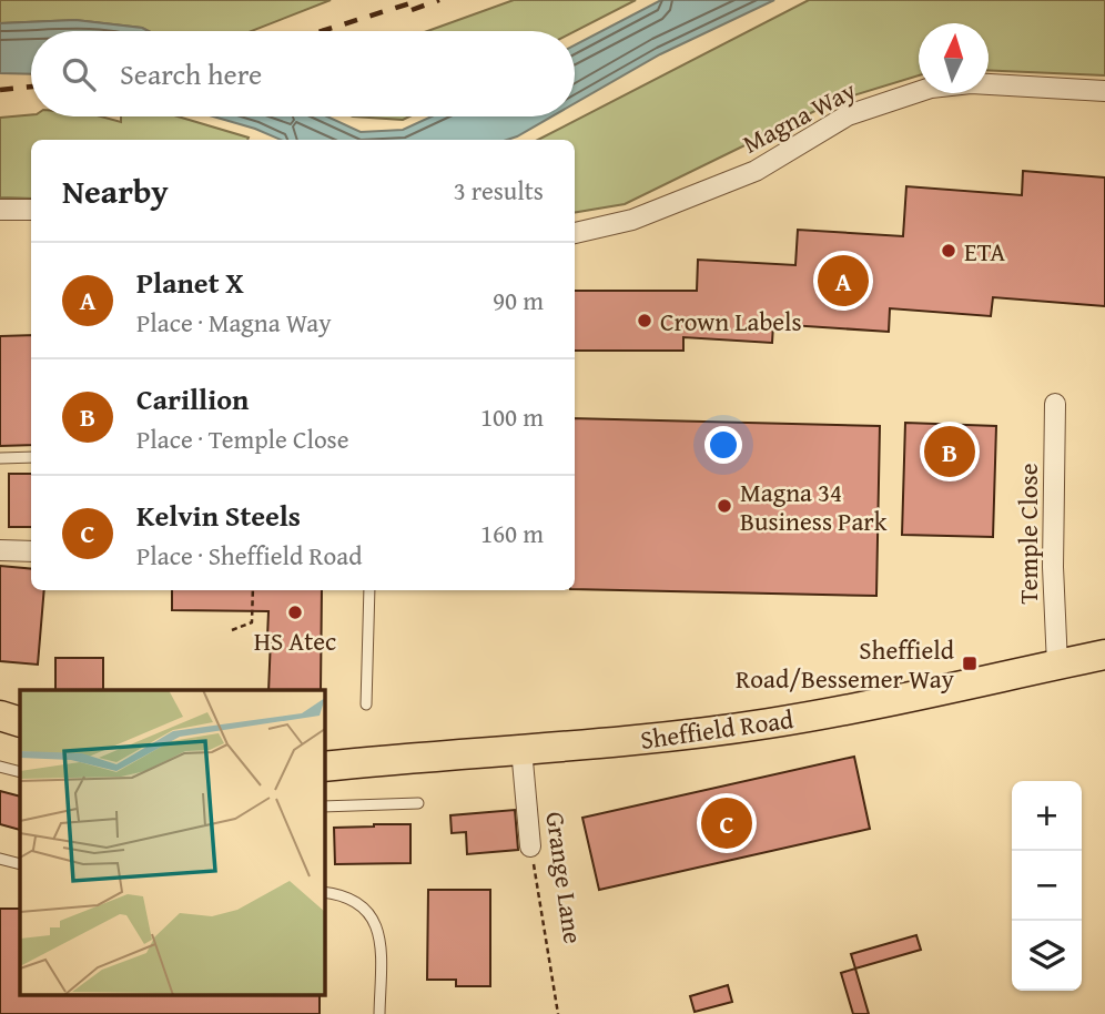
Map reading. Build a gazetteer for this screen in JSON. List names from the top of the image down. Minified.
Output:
{"streets":{"main road":["Sheffield Road"],"street":["Magna Way","Temple Close","Grange Lane"]},"crossings":[["Temple Close","Sheffield Road"],["Sheffield Road","Grange Lane"]],"places":{"other":["ETA","Crown Labels","Magna 34 Business Park","HS Atec"],"transit":["Sheffield Road/Bessemer Way"]},"north":"top","page":{"search":"Search here","heading":["Nearby","3 results"],"list":[{"mark":"A","name":"Planet X","note":"Place · Magna Way","value":"90 m"},{"mark":"B","name":"Carillion","note":"Place · Temple Close","value":"100 m"},{"mark":"C","name":"Kelvin Steels","note":"Place · Sheffield Road","value":"160 m"}],"pins":["A","B","C"],"map_buttons":["+","−"]}}
